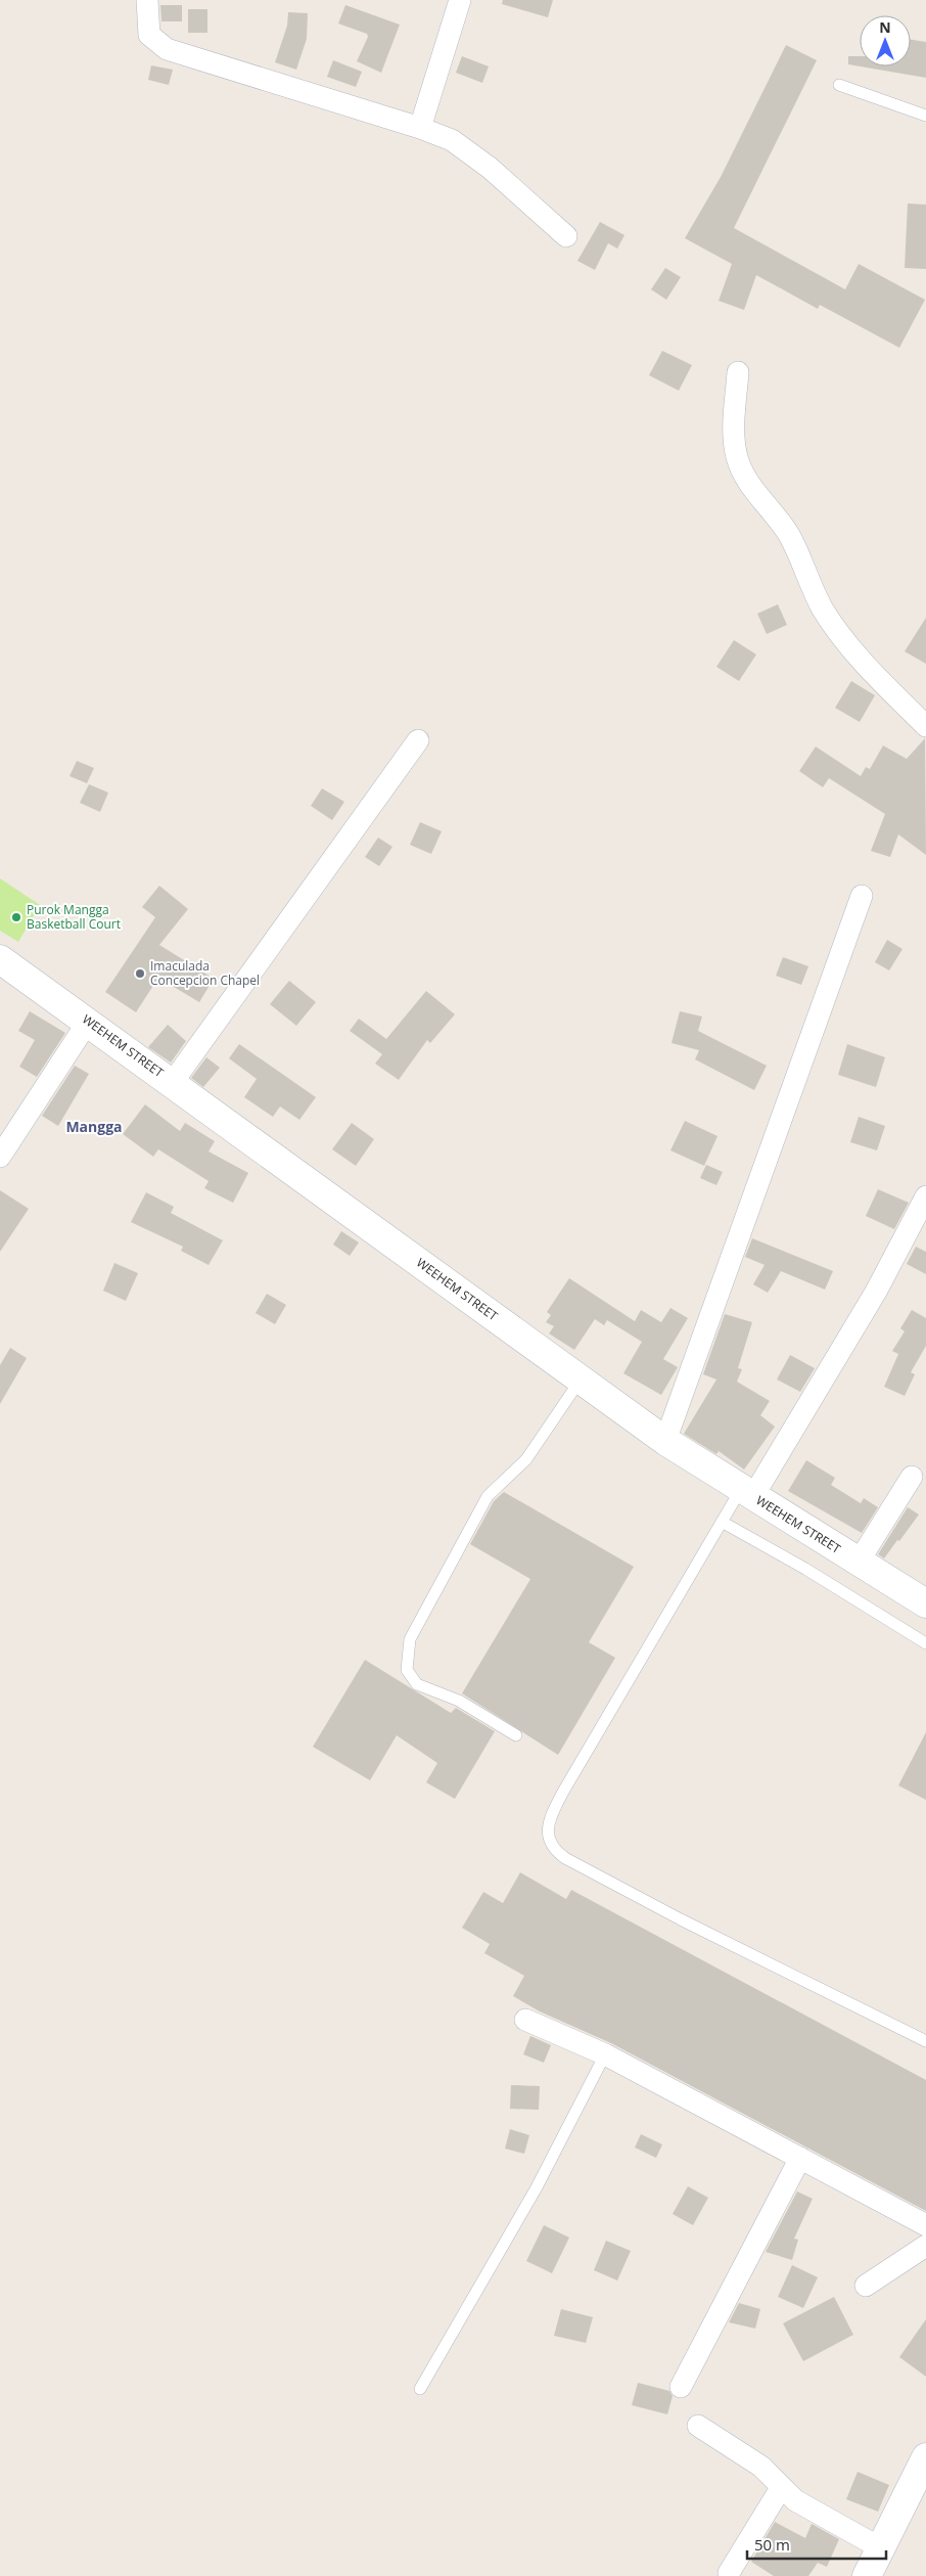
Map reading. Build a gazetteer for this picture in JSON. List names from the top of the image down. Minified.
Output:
{"streets":{"street":["WEEHEM STREET"]},"districts":["Mangga"],"places":["Purok Mangga Basketball Court","Imaculada Concepcion Chapel"],"scale_bar":"50 m","north":"top"}
